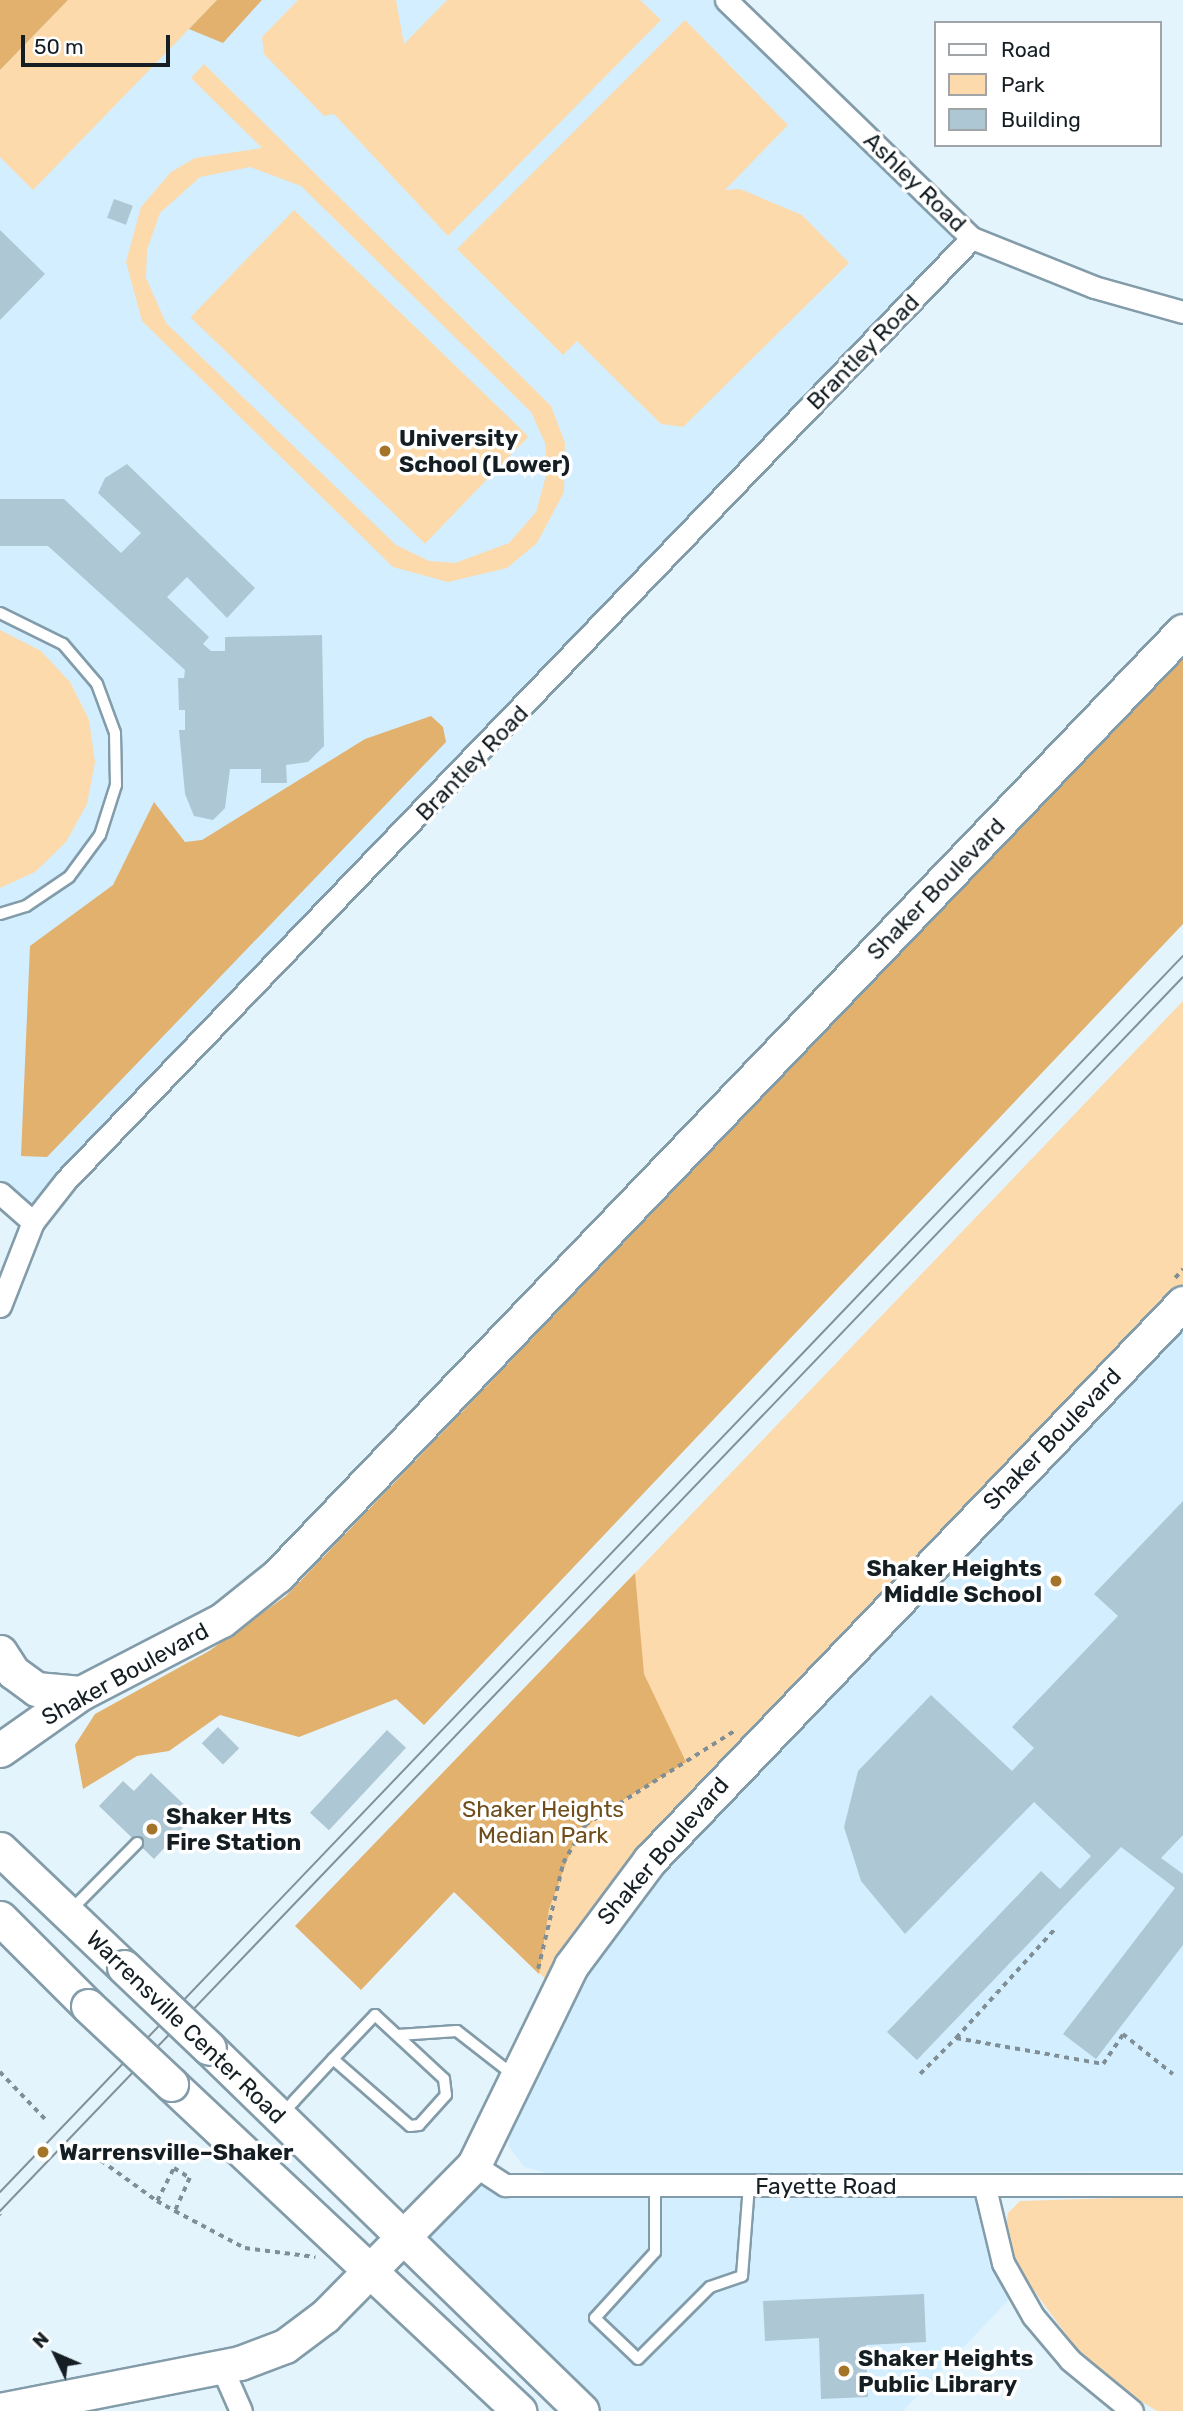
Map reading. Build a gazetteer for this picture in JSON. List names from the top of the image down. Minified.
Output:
{"streets":{"main road":["Shaker Boulevard","Warrensville Center Road"],"street":["Ashley Road","Brantley Road","Fayette Road"]},"crossings":[["Ashley Road","Brantley Road"],["Shaker Boulevard","Warrensville Center Road"],["Shaker Boulevard","Fayette Road"]],"parks":["Shaker Heights Median Park"],"places":["University School (Lower)","Shaker Heights Middle School","Shaker Hts Fire Station","Warrensville–Shaker","Shaker Heights Public Library"],"legend":["Road","Park","Building"],"scale_bar":"50 m","north":"top left"}
